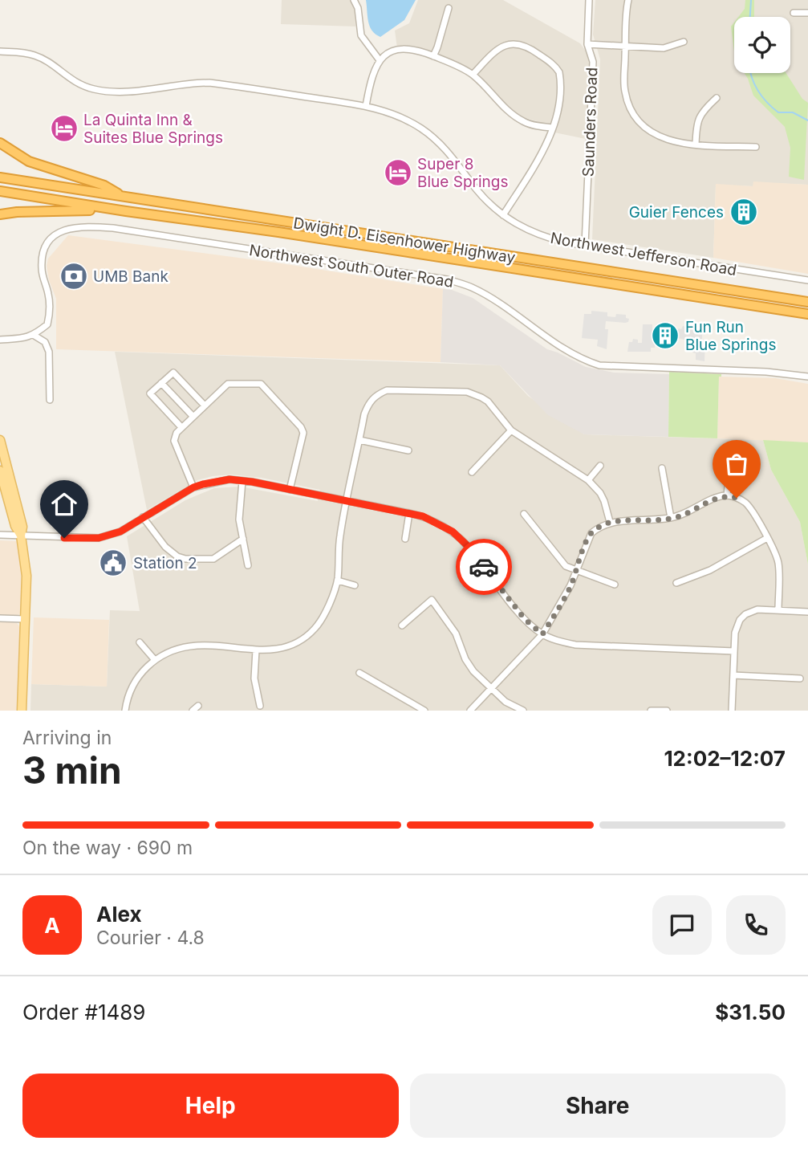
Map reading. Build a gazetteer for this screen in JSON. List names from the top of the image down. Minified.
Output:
{"streets":{"highway":["Dwight D. Eisenhower Highway"],"street":["Saunders Road","Northwest Jefferson Road","Northwest South Outer Road"]},"crossings":[["Saunders Road","Northwest Jefferson Road"]],"places":{"hotel":["La Quinta Inn & Suites Blue Springs","Super 8 Blue Springs"],"building":["Guier Fences","Fun Run Blue Springs"],"bank":["UMB Bank"],"public building":["Station 2"]},"page":{"heading":["3 min","Arriving in","12:02–12:07"],"panel":["Alex","Courier · 4.8","Order #1489","$31.50"],"bar":"On the way · 690 m","round":"A","buttons":["Help","Share"]}}
